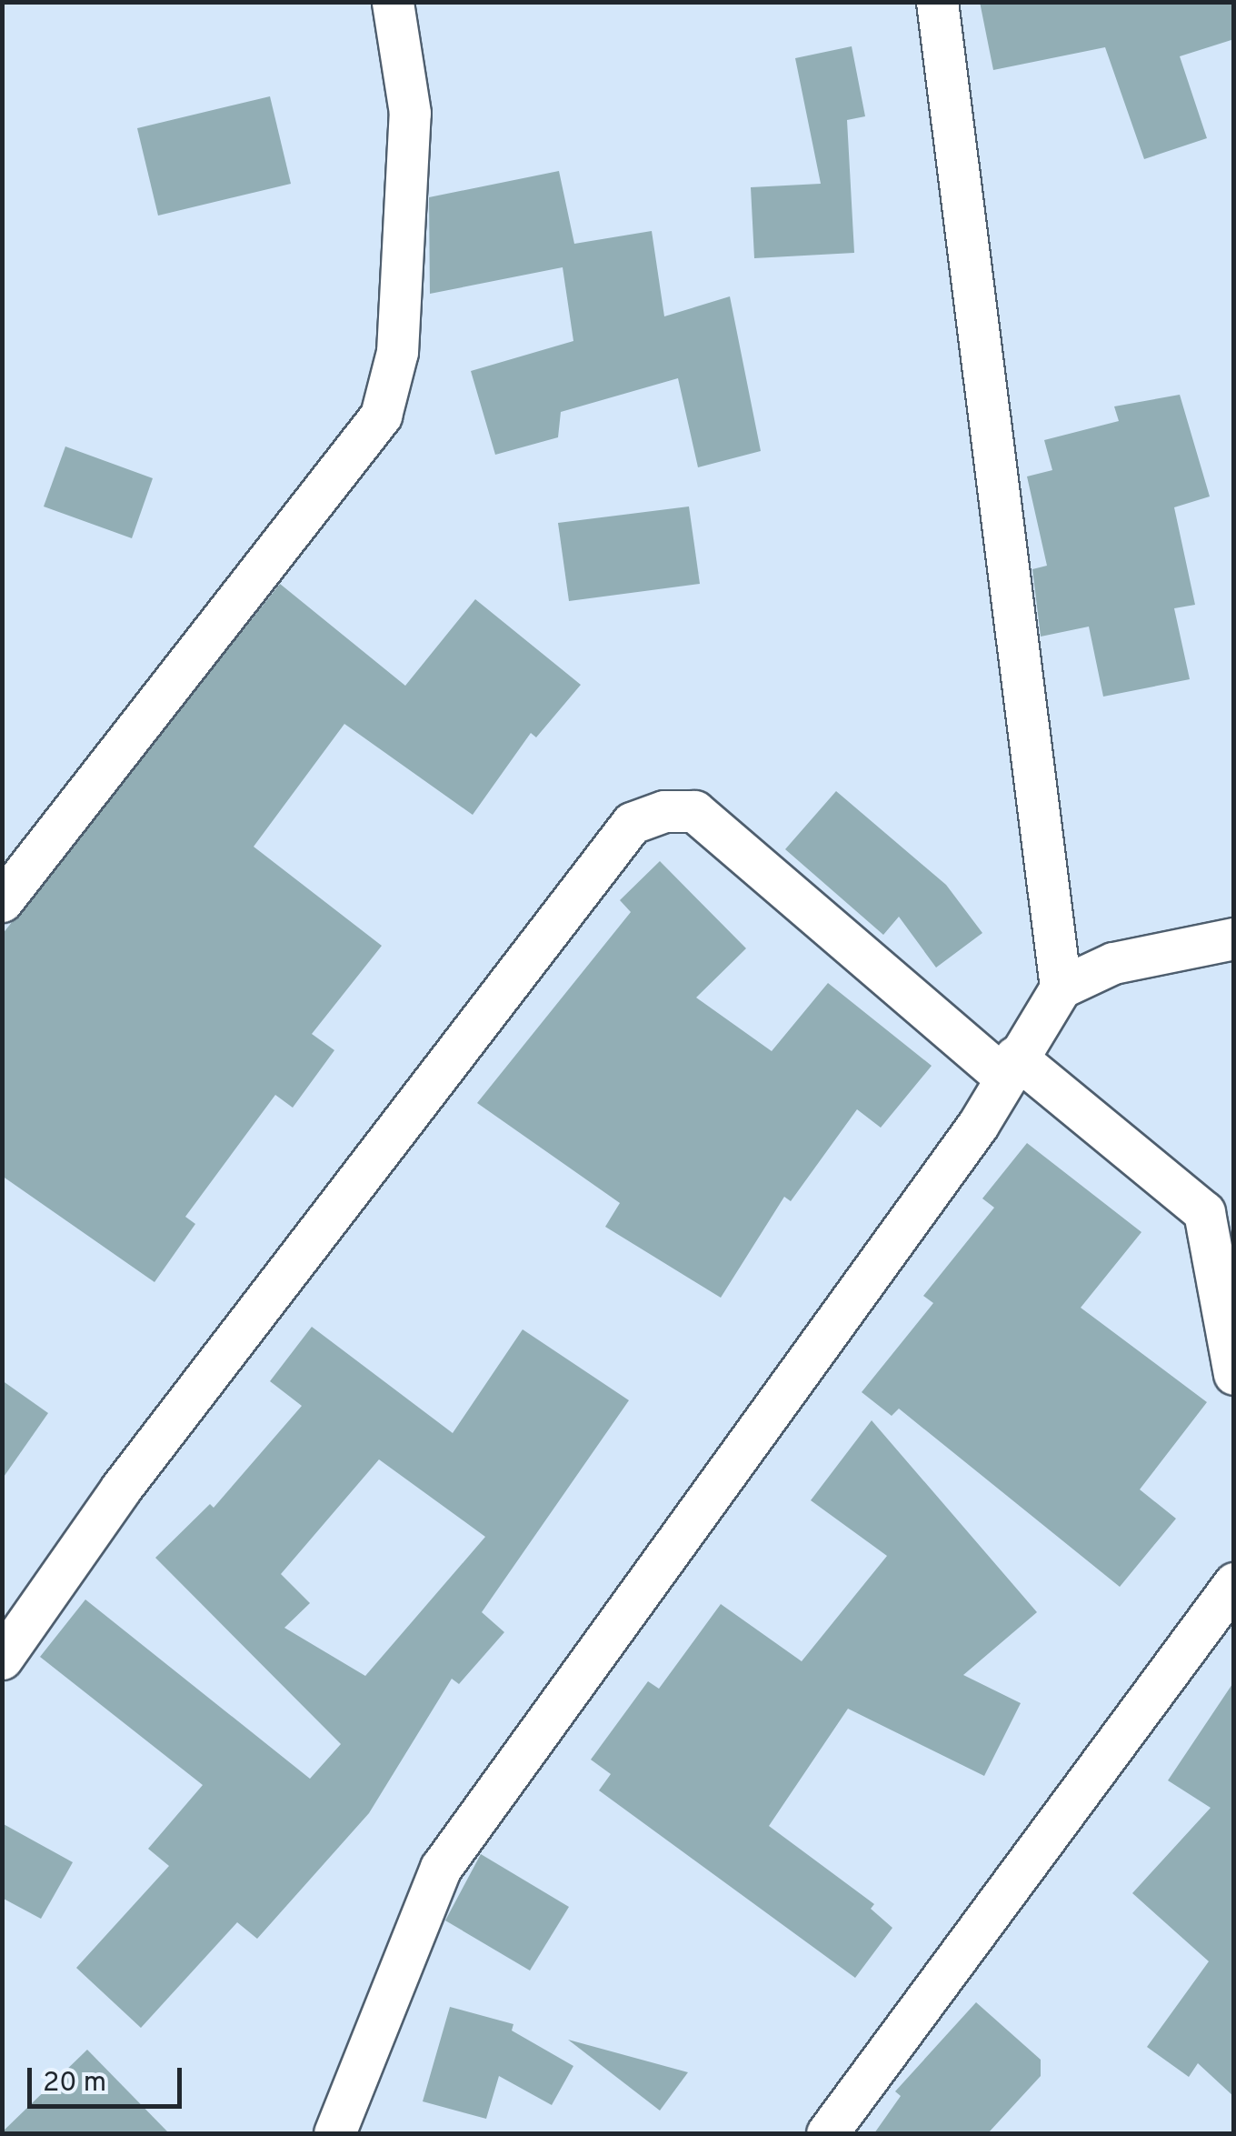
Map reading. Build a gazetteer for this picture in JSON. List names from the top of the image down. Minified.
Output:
{"scale_bar":"20 m"}
